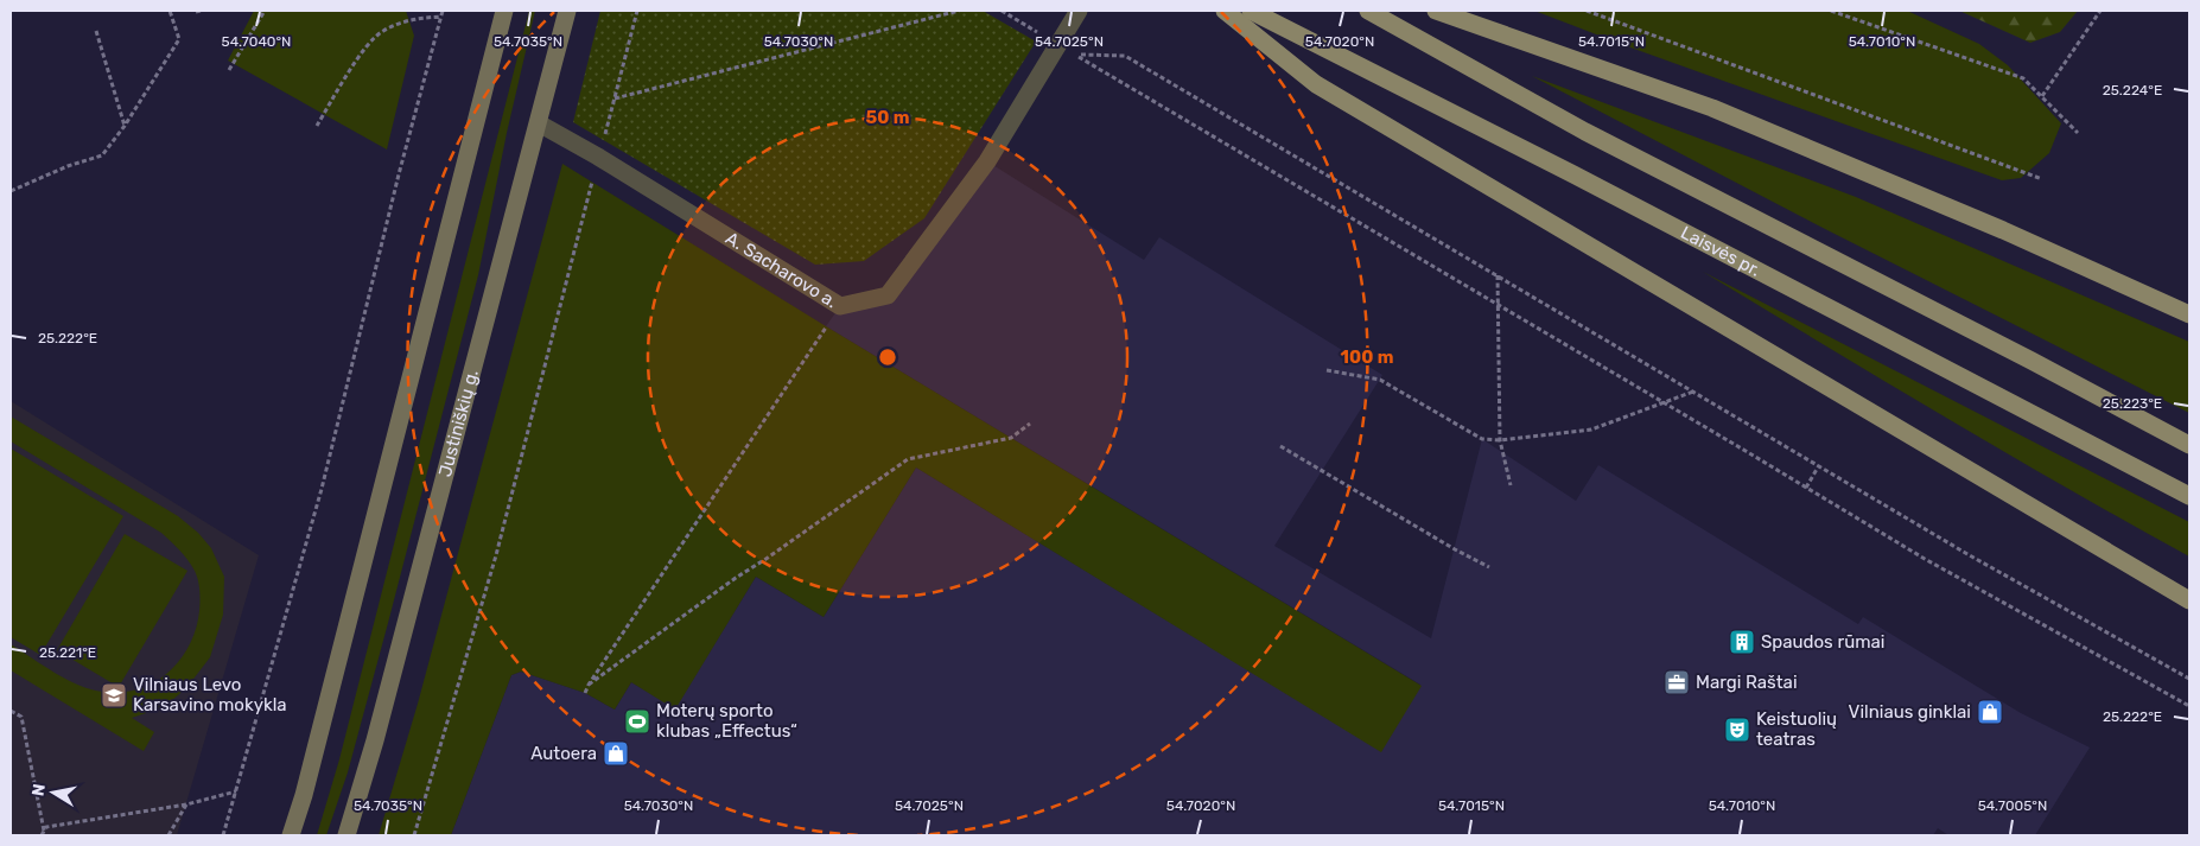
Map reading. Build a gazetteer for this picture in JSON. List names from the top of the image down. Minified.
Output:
{"streets":{"main road":["Laisvės pr.","Justiniškių g."],"street":["A. Sacharovo a."]},"crossings":[["A. Sacharovo a.","Justiniškių g."]],"places":{"building":["Spaudos rūmai"],"office":["Margi Raštai"],"school or university":["Vilniaus Levo Karsavino mokykla"],"shop":["Vilniaus ginklai","Autoera"],"sports":["Moterų sporto klubas „Effectus“"],"theatre":["Keistuolių teatras"]},"north":"left","coordinates":["54.7030°N","54.7015°N","54.7010°N","54.7040°N","54.7035°N","54.7025°N","54.7020°N","25.224°E","25.222°E","25.223°E","25.221°E","54.7005°N"],"rings":["50 m","100 m"]}
